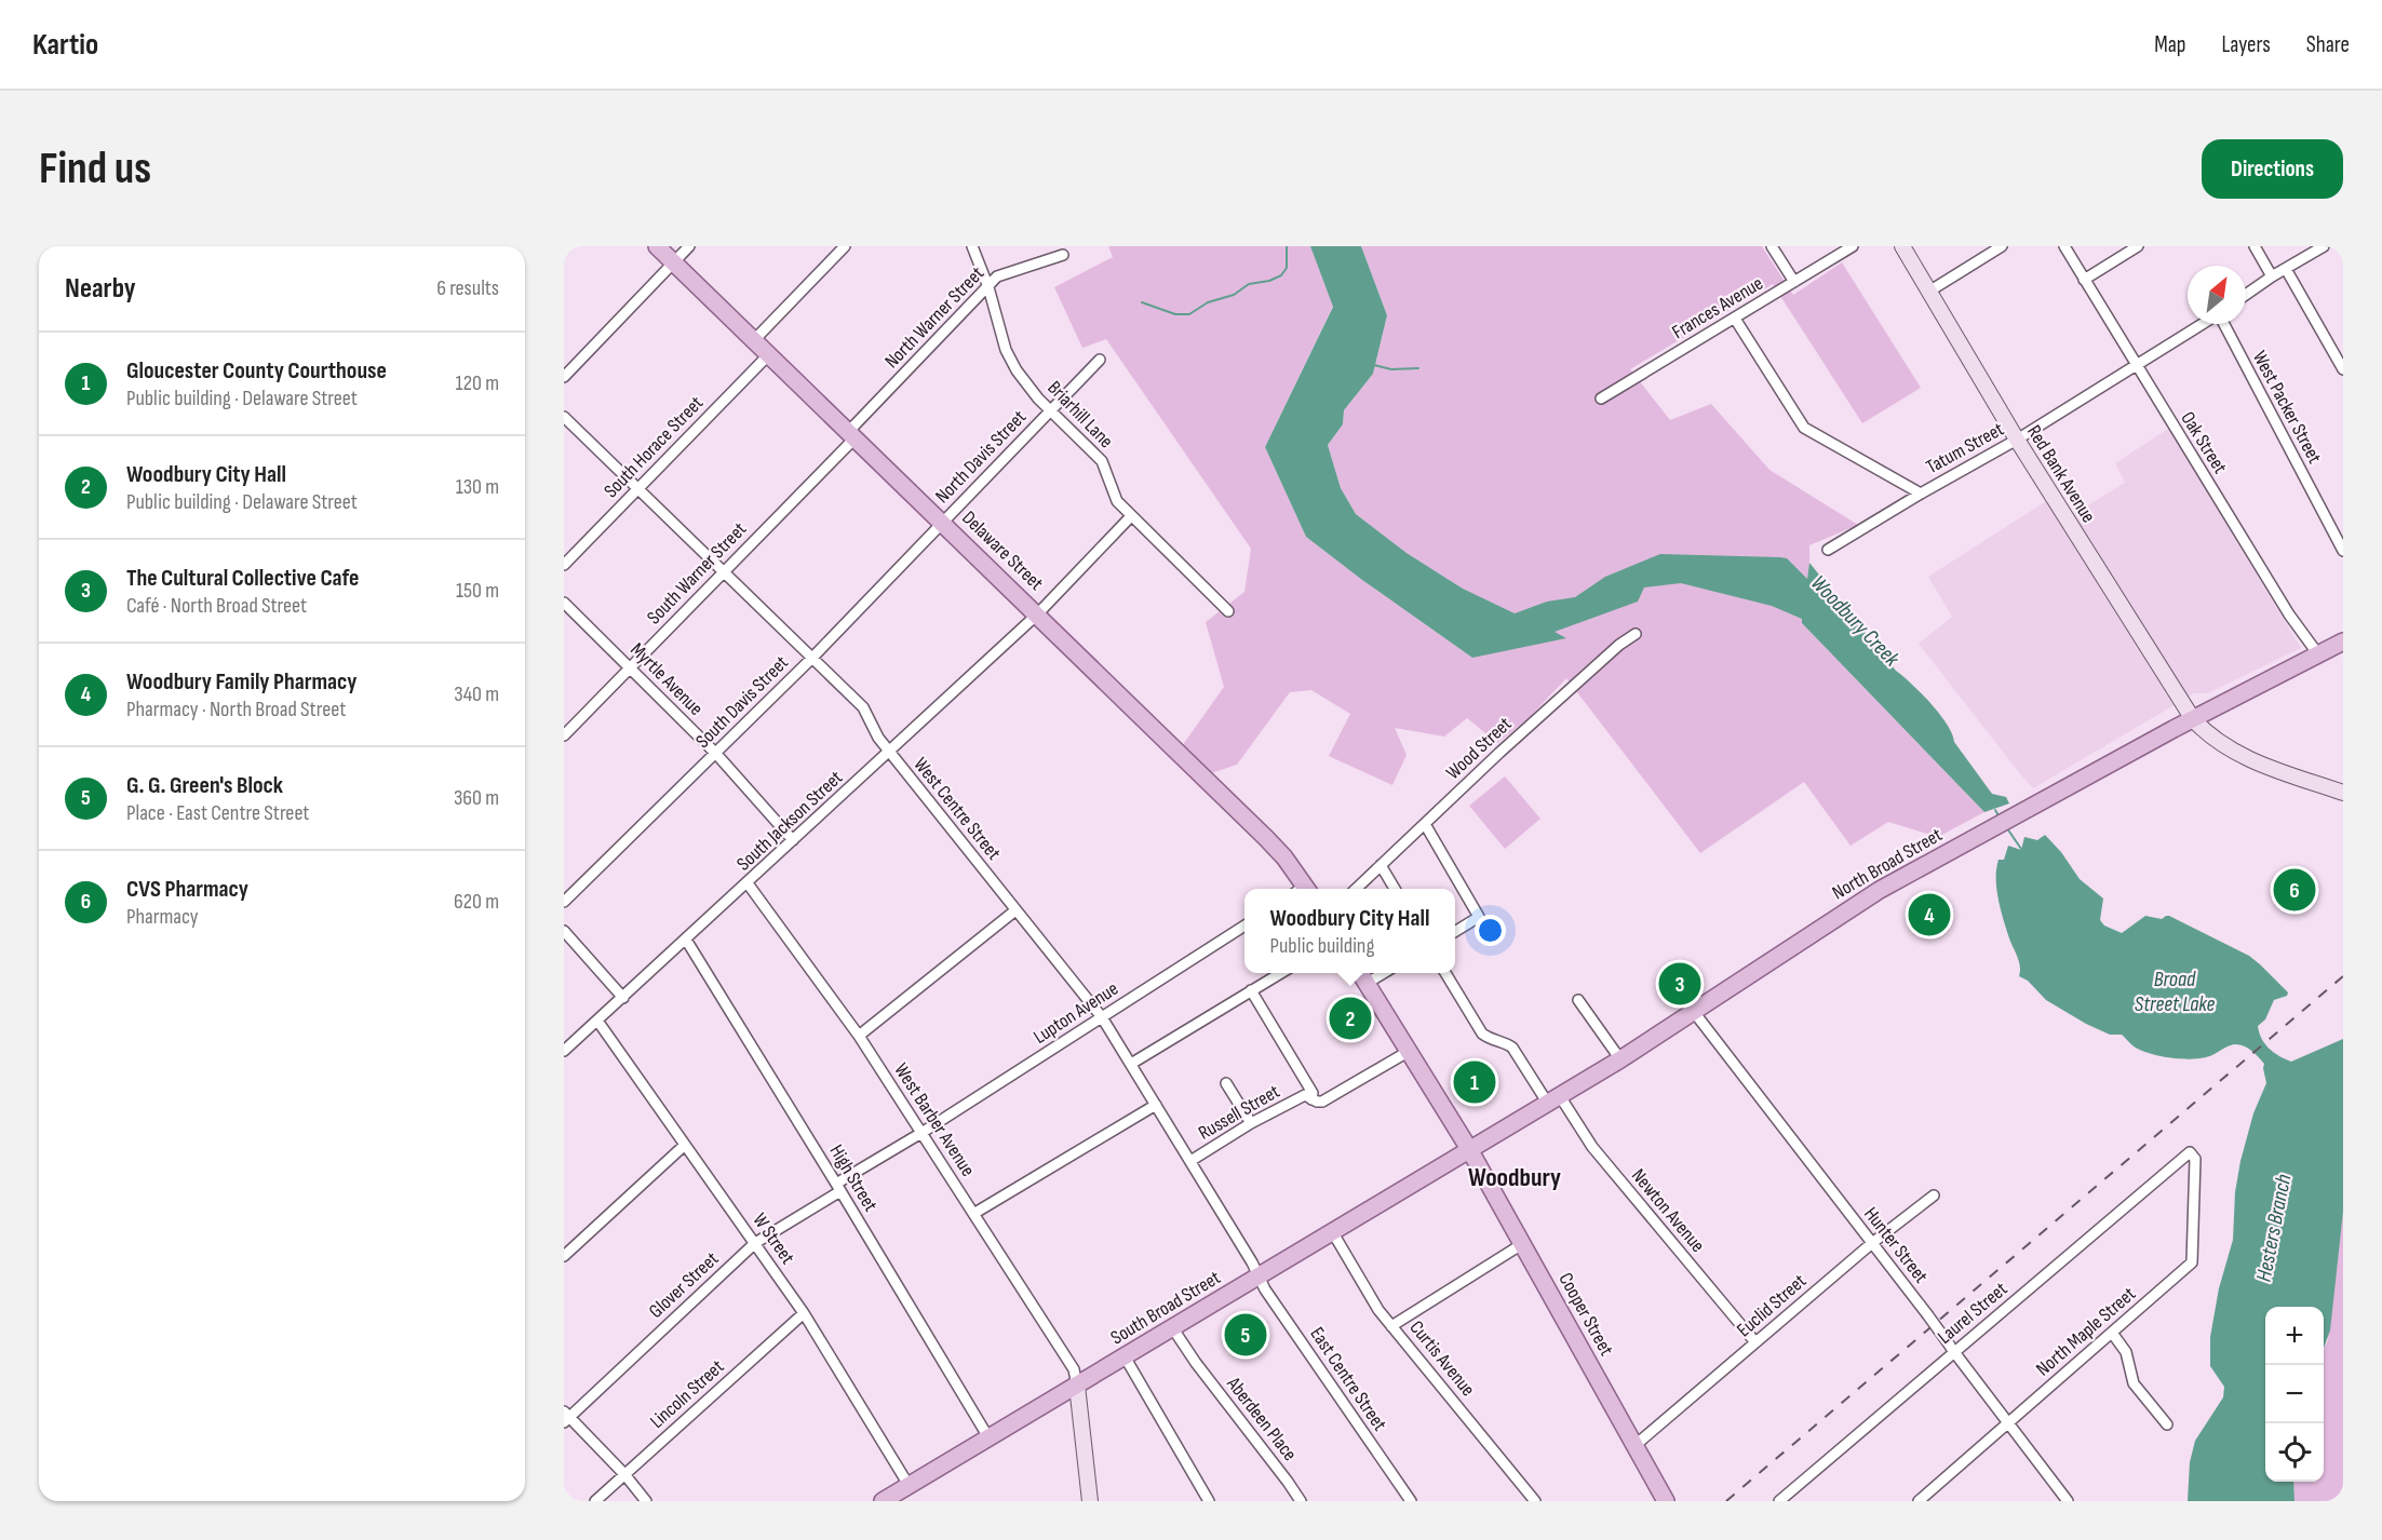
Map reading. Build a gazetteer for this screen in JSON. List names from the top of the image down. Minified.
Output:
{"streets":{"main road":["Delaware Street","North Broad Street","South Broad Street","Cooper Street"],"street":["Frances Avenue","North Warner Street","West Packer Street","Briarhill Lane","Oak Street","South Horace Street","Tatum Street","North Davis Street","Red Bank Avenue","South Warner Street","Myrtle Avenue","South Davis Street","Wood Street","West Centre Street","South Jackson Street","Lupton Avenue","Russell Street","West Barber Avenue","High Street","Newton Avenue","W Street","Hunter Street","Glover Street","Euclid Street","Laurel Street","North Maple Street","Curtis Avenue","East Centre Street","Lincoln Street","Aberdeen Place"]},"crossings":[["North Warner Street","Briarhill Lane"],["North Warner Street","Delaware Street"],["North Warner Street","South Warner Street"],["Briarhill Lane","North Davis Street"],["Briarhill Lane","South Jackson Street"],["Oak Street","Tatum Street"],["Oak Street","North Broad Street"],["South Horace Street","Delaware Street"],["South Horace Street","West Centre Street"],["Tatum Street","Red Bank Avenue"],["North Davis Street","Delaware Street"],["North Davis Street","South Davis Street"],["Red Bank Avenue","North Broad Street"],["Delaware Street","South Warner Street"],["Delaware Street","South Davis Street"],["Delaware Street","South Jackson Street"],["South Warner Street","Myrtle Avenue"],["South Warner Street","West Centre Street"],["Myrtle Avenue","South Davis Street"],["Myrtle Avenue","South Jackson Street"],["South Davis Street","West Centre Street"],["West Centre Street","South Jackson Street"],["West Centre Street","Lupton Avenue"],["West Centre Street","Russell Street"],["West Centre Street","South Broad Street"],["West Centre Street","East Centre Street"],["South Jackson Street","West Barber Avenue"],["South Jackson Street","High Street"],["South Jackson Street","W Street"],["North Broad Street","Newton Avenue"],["North Broad Street","Hunter Street"],["North Broad Street","South Broad Street"],["North Broad Street","Cooper Street"],["Lupton Avenue","West Barber Avenue"],["Lupton Avenue","Glover Street"],["West Barber Avenue","Glover Street"],["West Barber Avenue","South Broad Street"],["High Street","Glover Street"],["High Street","South Broad Street"],["Newton Avenue","Euclid Street"],["W Street","Glover Street"],["W Street","South Broad Street"],["W Street","Lincoln Street"],["Hunter Street","Euclid Street"],["Hunter Street","Laurel Street"],["Hunter Street","North Maple Street"],["Euclid Street","Cooper Street"],["South Broad Street","Cooper Street"],["South Broad Street","Curtis Avenue"],["South Broad Street","East Centre Street"],["South Broad Street","Aberdeen Place"],["Laurel Street","North Maple Street"]],"districts":["Woodbury"],"water":["Woodbury Creek","Broad Street Lake","Hesters Branch"],"north":"top right","page":{"header":"Kartio","nav":["Map","Layers","Share"],"buttons":"Directions","title":"Find us","heading":["Nearby","6 results"],"list":[{"mark":"1","name":"Gloucester County Courthouse","note":"Public building · Delaware Street","value":"120 m"},{"mark":"2","name":"Woodbury City Hall","note":"Public building · Delaware Street","value":"130 m"},{"mark":"3","name":"The Cultural Collective Cafe","note":"Café · North Broad Street","value":"150 m"},{"mark":"4","name":"Woodbury Family Pharmacy","note":"Pharmacy · North Broad Street","value":"340 m"},{"mark":"5","name":"G. G. Green's Block","note":"Place · East Centre Street","value":"360 m"},{"mark":"6","name":"CVS Pharmacy","note":"Pharmacy","value":"620 m"}],"pins":["6","4","3","2","1","5"],"popup":["Woodbury City Hall","Public building"],"map_buttons":["+","−"]}}
